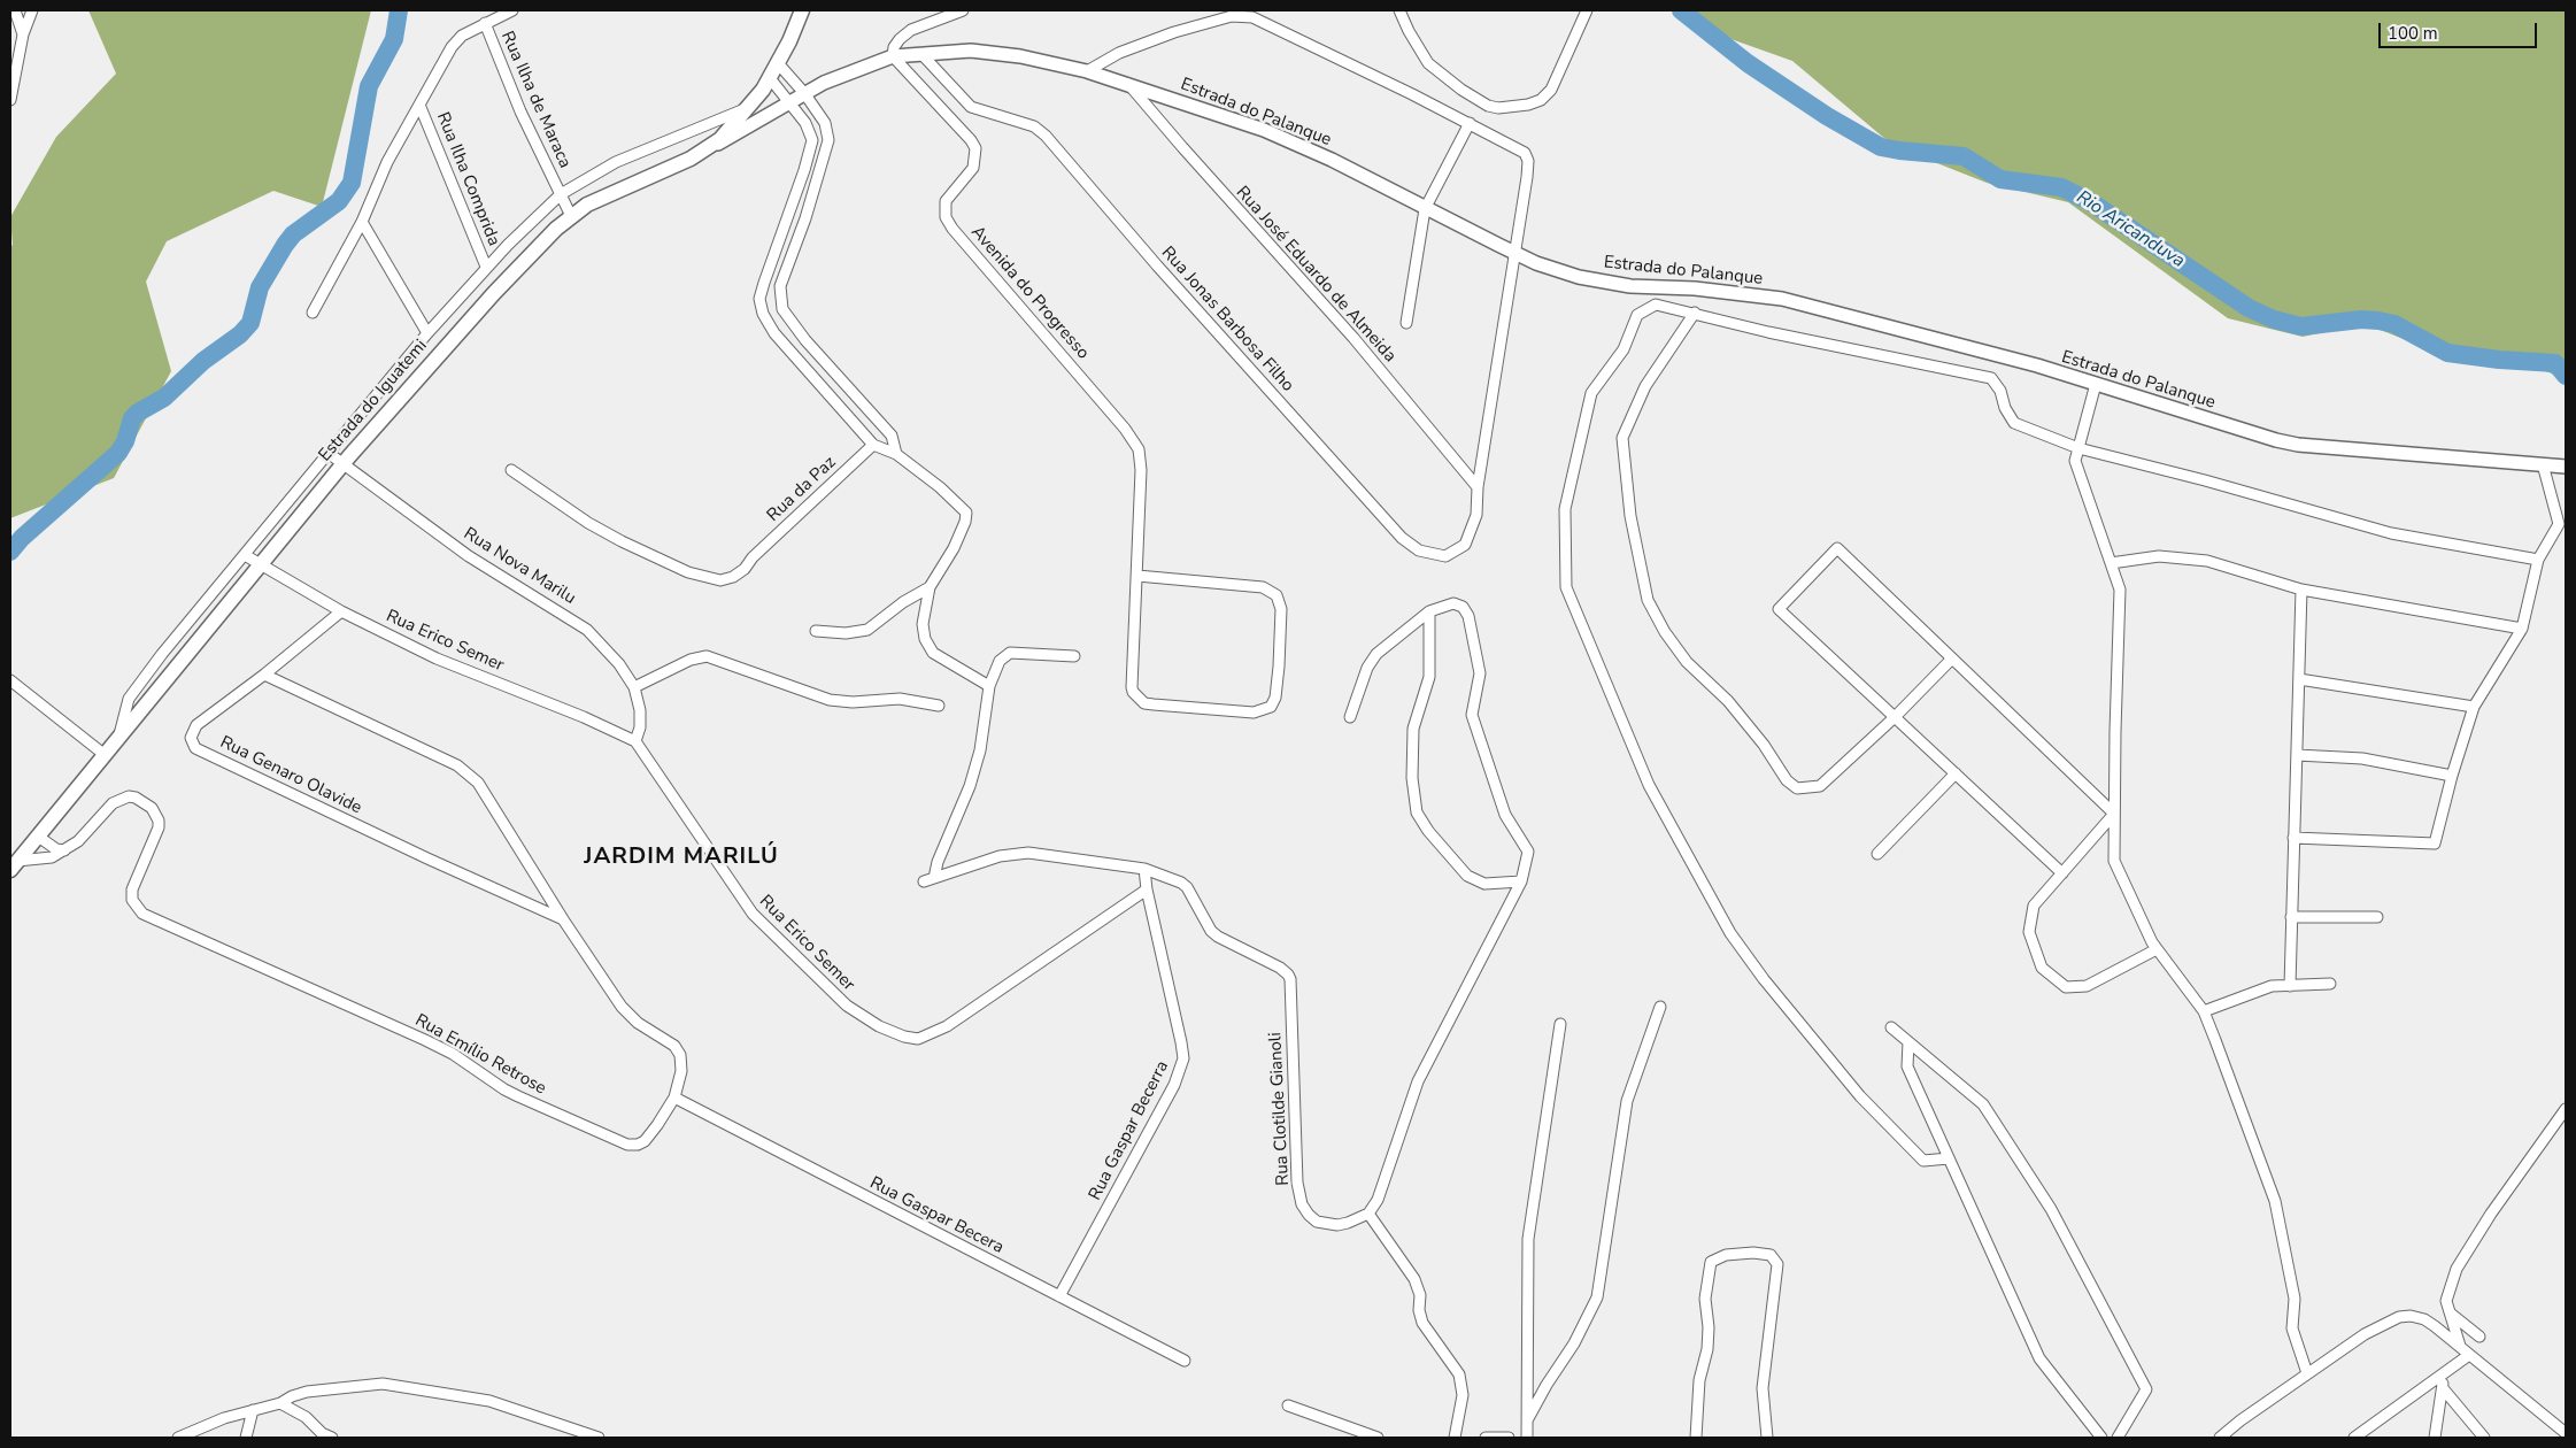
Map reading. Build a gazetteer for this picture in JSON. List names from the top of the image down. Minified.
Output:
{"streets":{"main road":["Estrada do Iguatemi"],"street":["Rua Ilha de Maraca","Estrada do Palanque","Rua Ilha Comprida","Rua José Eduardo de Almeida","Avenida do Progresso","Rua Jonas Barbosa Filho","Rua da Paz","Rua Nova Marilu","Rua Erico Semer","Rua Genaro Olavide","Rua Emílio Retrose","Rua Clotilde Gianoli","Rua Gaspar Becerra","Rua Gaspar Becera"]},"crossings":[["Rua Ilha de Maraca","Estrada do Iguatemi"],["Estrada do Palanque","Rua José Eduardo de Almeida"],["Estrada do Palanque","Avenida do Progresso"],["Estrada do Palanque","Rua Jonas Barbosa Filho"],["Estrada do Palanque","Estrada do Iguatemi"],["Rua José Eduardo de Almeida","Rua Jonas Barbosa Filho"],["Estrada do Iguatemi","Rua Nova Marilu"],["Estrada do Iguatemi","Rua Erico Semer"],["Estrada do Iguatemi","Rua Emílio Retrose"],["Rua Nova Marilu","Rua Erico Semer"],["Rua Erico Semer","Rua Genaro Olavide"],["Rua Erico Semer","Rua Gaspar Becerra"],["Rua Genaro Olavide","Rua Emílio Retrose"],["Rua Emílio Retrose","Rua Gaspar Becera"],["Rua Clotilde Gianoli","Rua Gaspar Becerra"],["Rua Gaspar Becerra","Rua Gaspar Becera"]],"districts":["JARDIM MARILÚ"],"water":["Rio Aricanduva"],"scale_bar":"100 m"}
